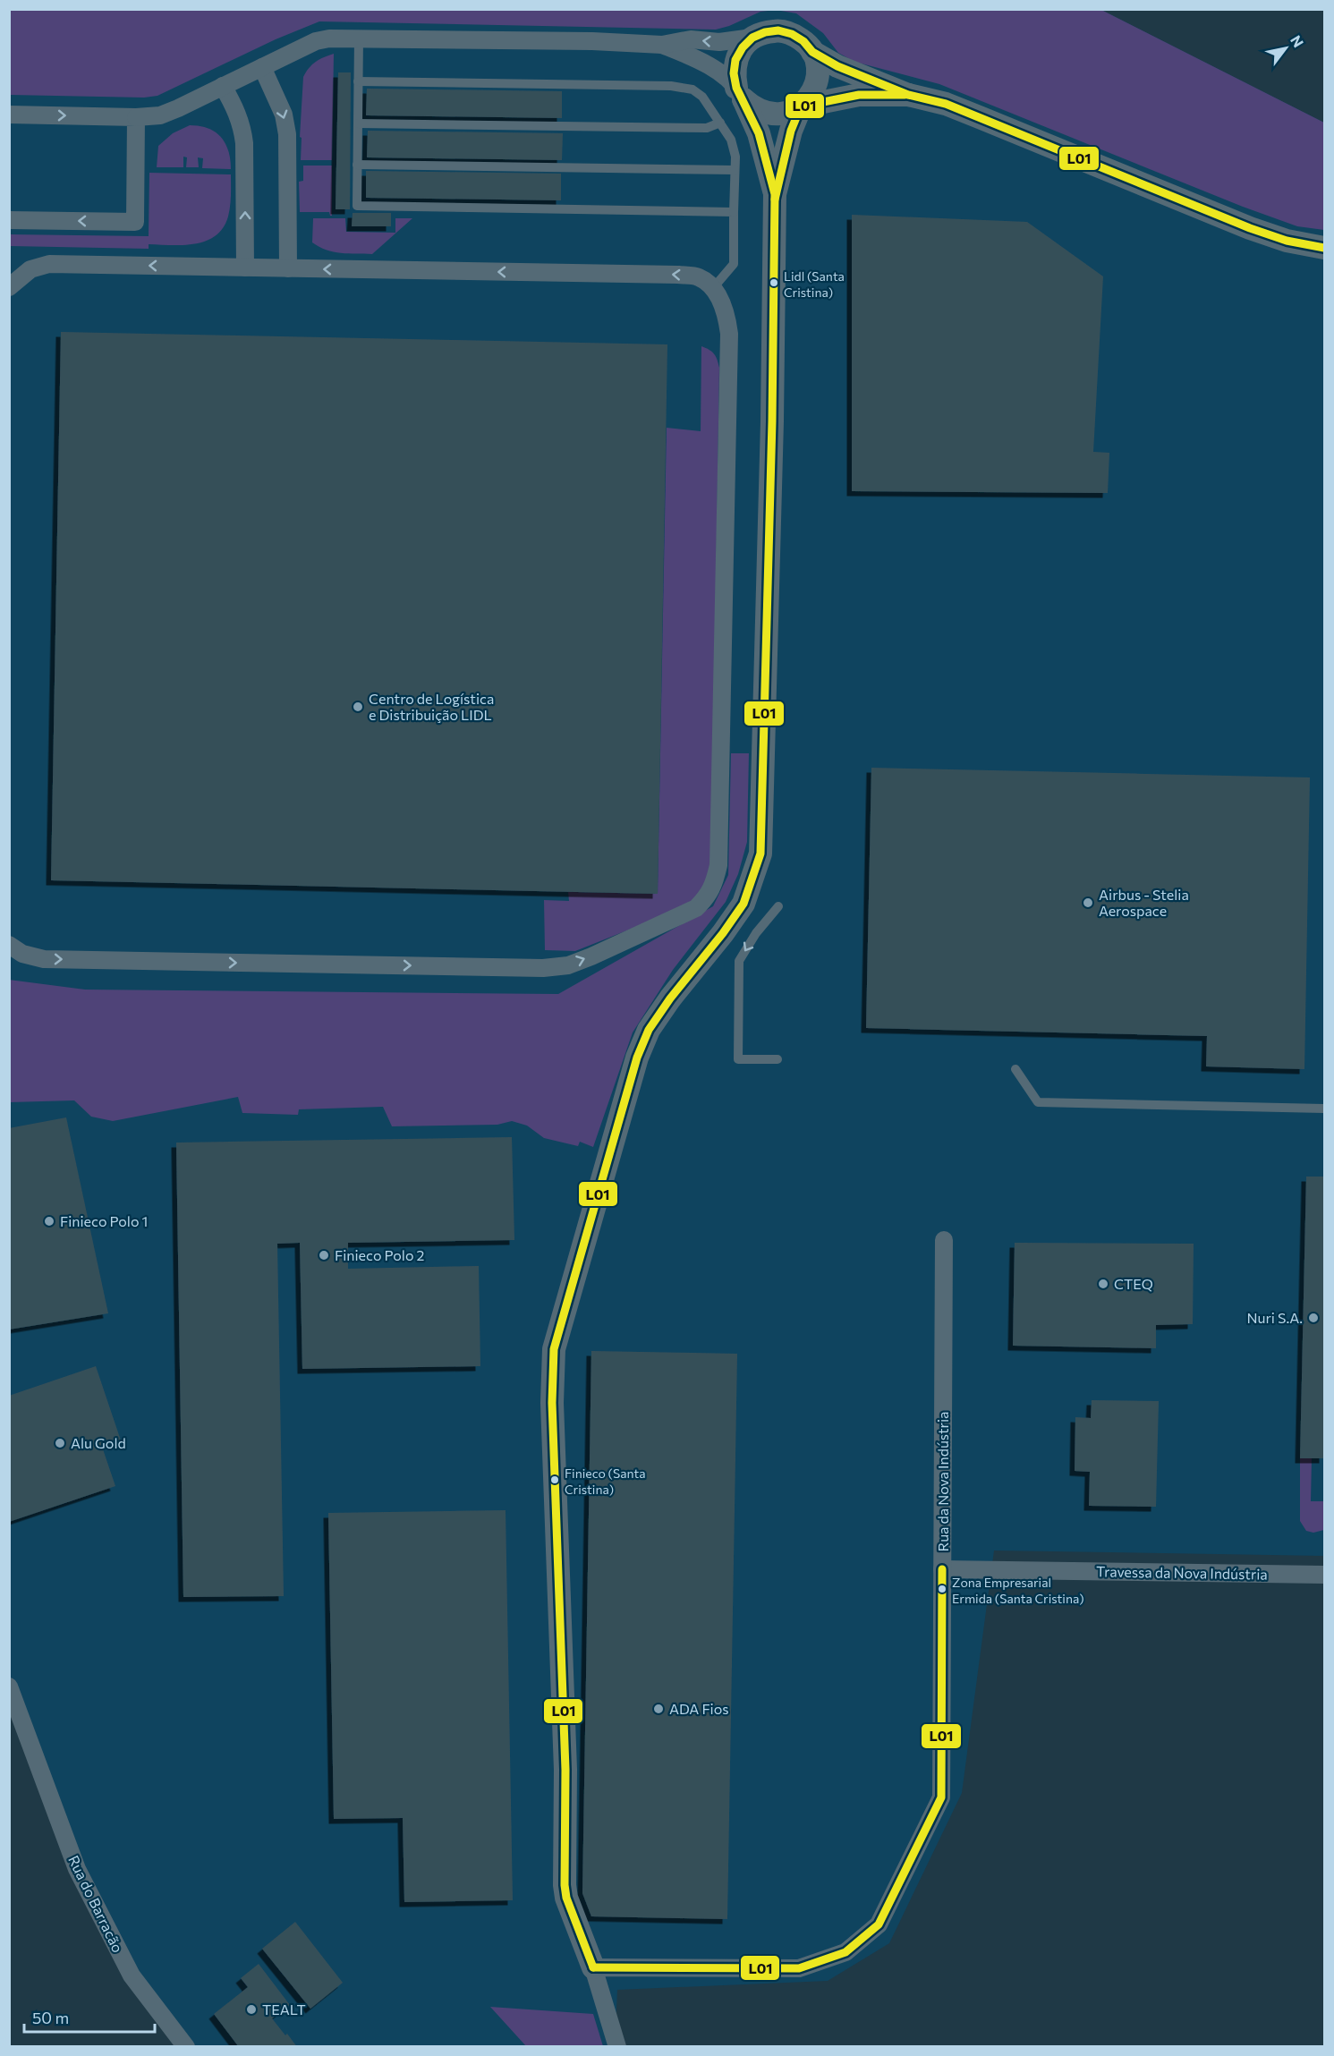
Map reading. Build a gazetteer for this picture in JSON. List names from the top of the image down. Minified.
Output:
{"streets":{"street":["Rua da Nova Indústria","Travessa da Nova Indústria","Rua do Barracão"]},"crossings":[["Rua da Nova Indústria","Travessa da Nova Indústria"]],"places":["Lidl (Santa Cristina)","Centro de Logística e Distribuição LIDL","Airbus - Stelia Aerospace","Finieco Polo 1","Finieco Polo 2","CTEQ","Nuri S.A.","Alu Gold","Finieco (Santa Cristina)","Zona Empresarial Ermida (Santa Cristina)","ADA Fios","TEALT"],"lines":["transit line L01"],"scale_bar":"50 m","north":"top right"}
